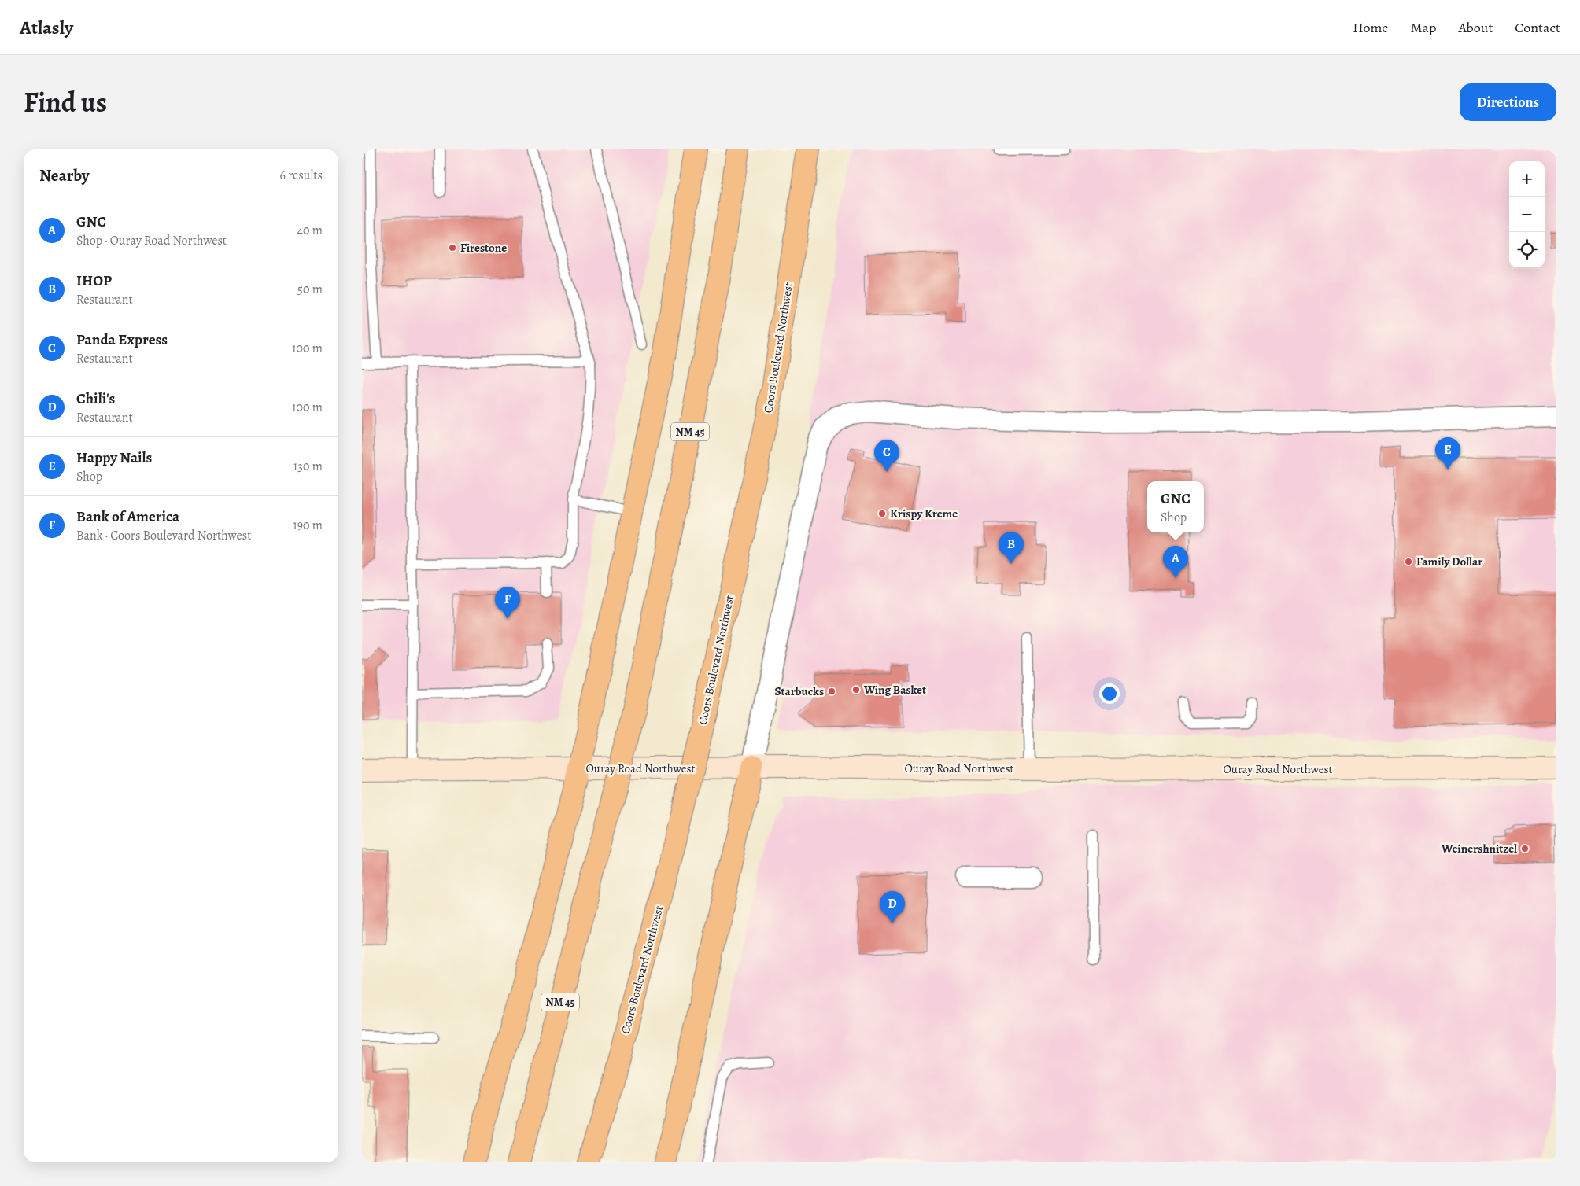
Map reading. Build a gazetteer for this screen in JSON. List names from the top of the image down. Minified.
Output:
{"streets":{"main road":["Coors Boulevard Northwest","NM 45"],"street":["Ouray Road Northwest"]},"places":["Firestone","Krispy Kreme","Family Dollar","Wing Basket","Starbucks","Weinershnitzel"],"page":{"header":"Atlasly","nav":["Home","Map","About","Contact"],"title":"Find us","buttons":"Directions","heading":["Nearby","6 results"],"map_buttons":["+","−"],"list":[{"mark":"A","name":"GNC","note":"Shop · Ouray Road Northwest","value":"40 m"},{"mark":"B","name":"IHOP","note":"Restaurant","value":"50 m"},{"mark":"C","name":"Panda Express","note":"Restaurant","value":"100 m"},{"mark":"D","name":"Chili's","note":"Restaurant","value":"100 m"},{"mark":"E","name":"Happy Nails","note":"Shop","value":"130 m"},{"mark":"F","name":"Bank of America","note":"Bank · Coors Boulevard Northwest","value":"190 m"}],"pins":["E","C","B","A","F","D"],"popup":["GNC","Shop"]}}
